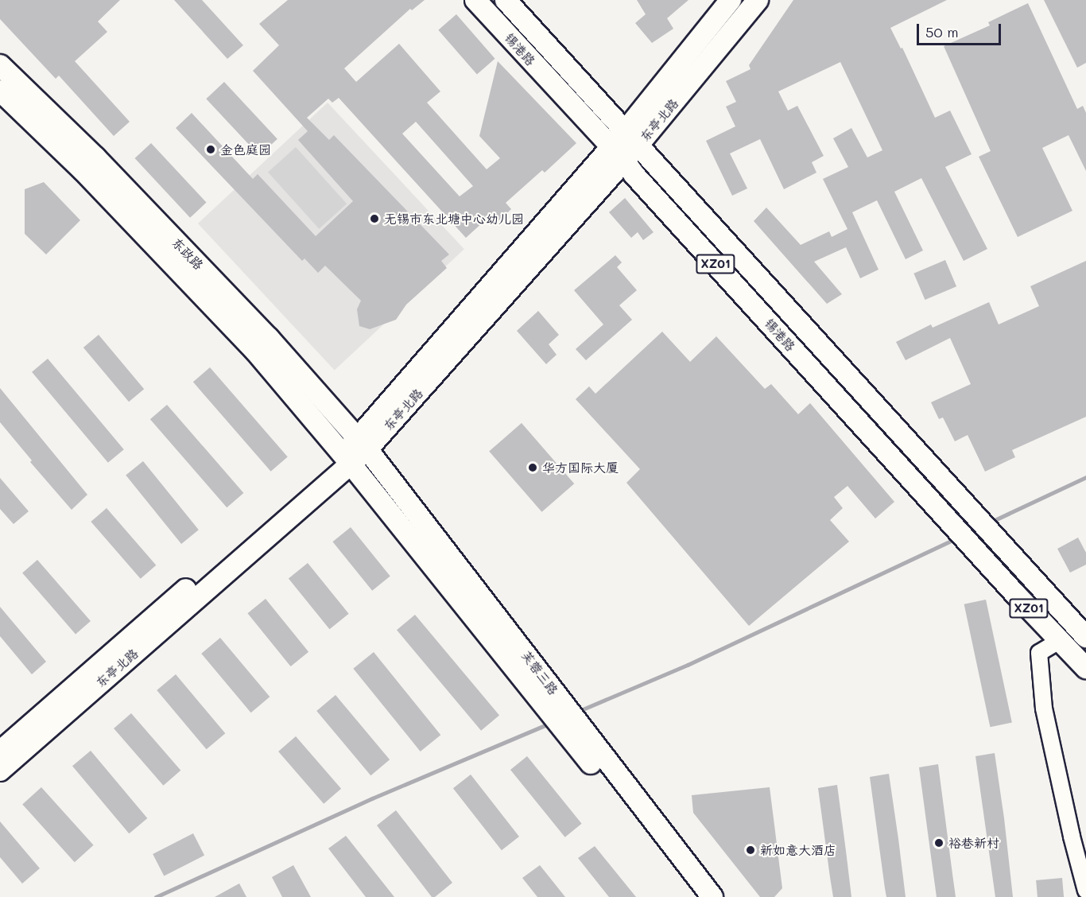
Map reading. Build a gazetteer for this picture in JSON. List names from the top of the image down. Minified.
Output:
{"streets":{"main road":["锡港路","东亭北路","东政路","XZ01","芙蓉三路"]},"crossings":[["锡港路","东亭北路"],["东亭北路","东政路"],["东亭北路","芙蓉三路"],["东政路","芙蓉三路"]],"places":["金色庭园","无锡市东北塘中心幼儿园","华方国际大厦","裕巷新村","新如意大酒店"],"scale_bar":"50 m"}
